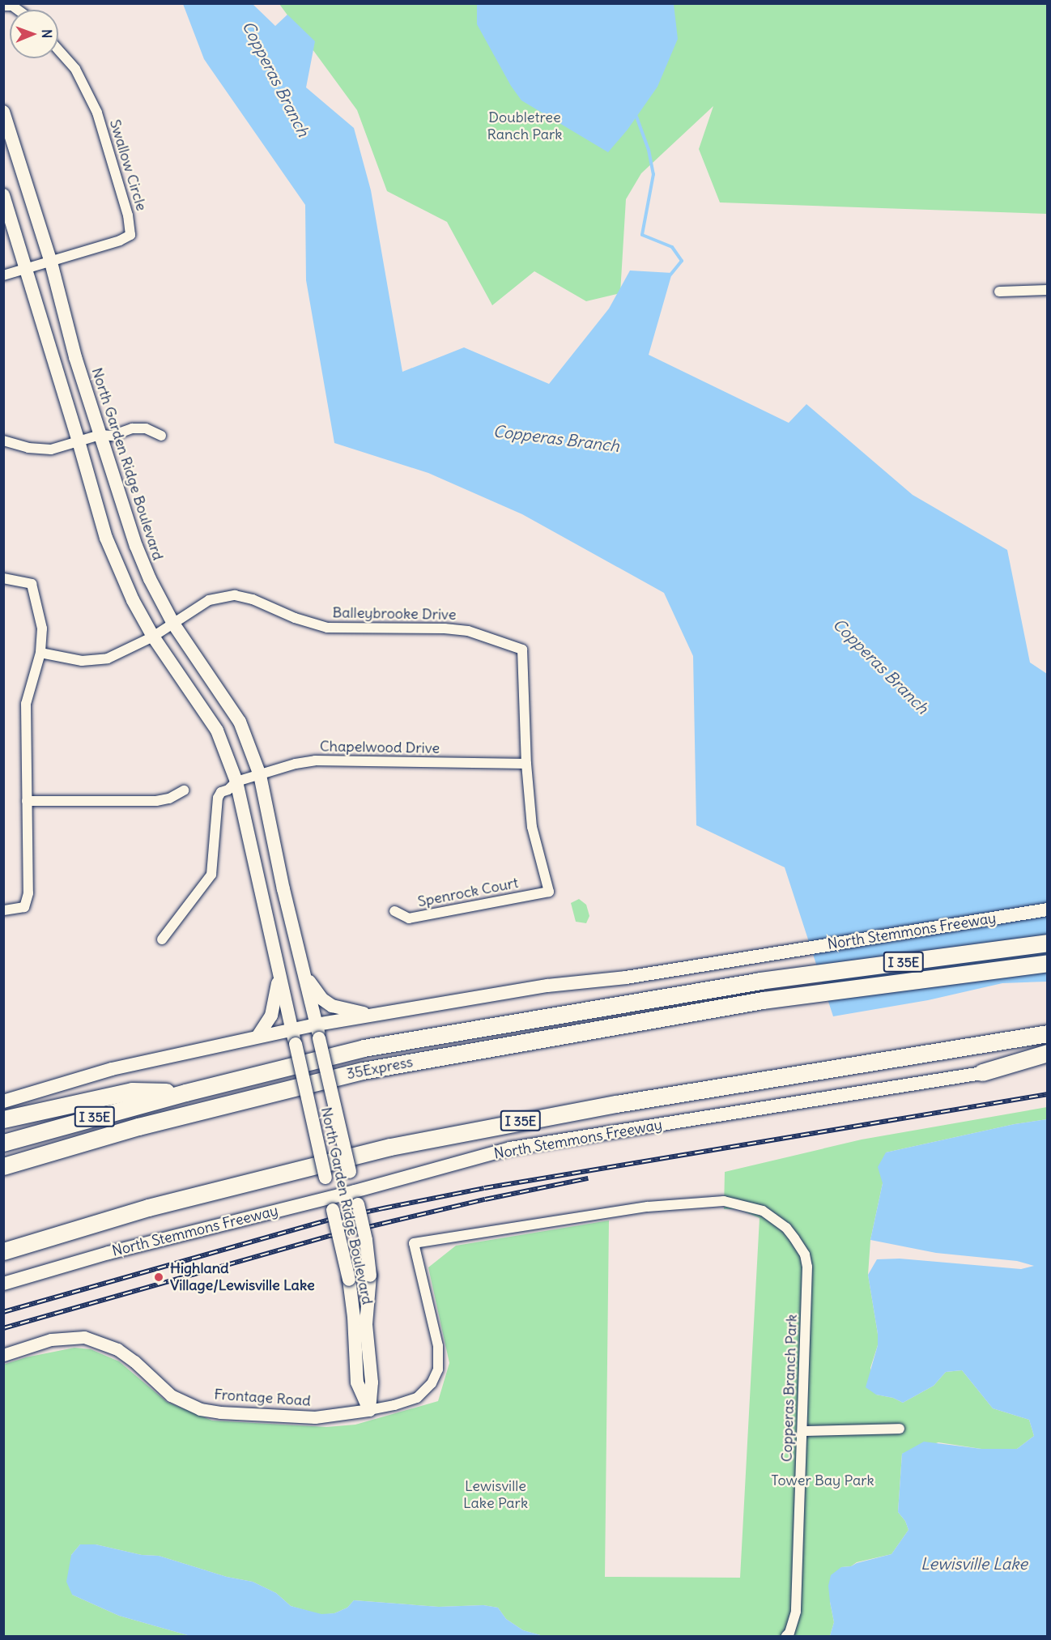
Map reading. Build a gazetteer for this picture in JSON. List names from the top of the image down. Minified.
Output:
{"streets":{"highway":["North Stemmons Freeway","I 35E","35Express"],"main road":["North Garden Ridge Boulevard"],"street":["Swallow Circle","Balleybrooke Drive","Chapelwood Drive","Spenrock Court","Copperas Branch Park","Frontage Road"]},"crossings":[["Swallow Circle","North Garden Ridge Boulevard"],["North Garden Ridge Boulevard","Balleybrooke Drive"],["North Garden Ridge Boulevard","Chapelwood Drive"],["North Garden Ridge Boulevard","North Stemmons Freeway"],["North Garden Ridge Boulevard","Copperas Branch Park"],["North Garden Ridge Boulevard","Frontage Road"],["Balleybrooke Drive","Chapelwood Drive"],["Balleybrooke Drive","Spenrock Court"],["Copperas Branch Park","Frontage Road"]],"water":["Copperas Branch","Lewisville Lake"],"parks":["Doubletree Ranch Park","Tower Bay Park","Lewisville Lake Park"],"places":["Highland Village/Lewisville Lake"],"north":"right"}
